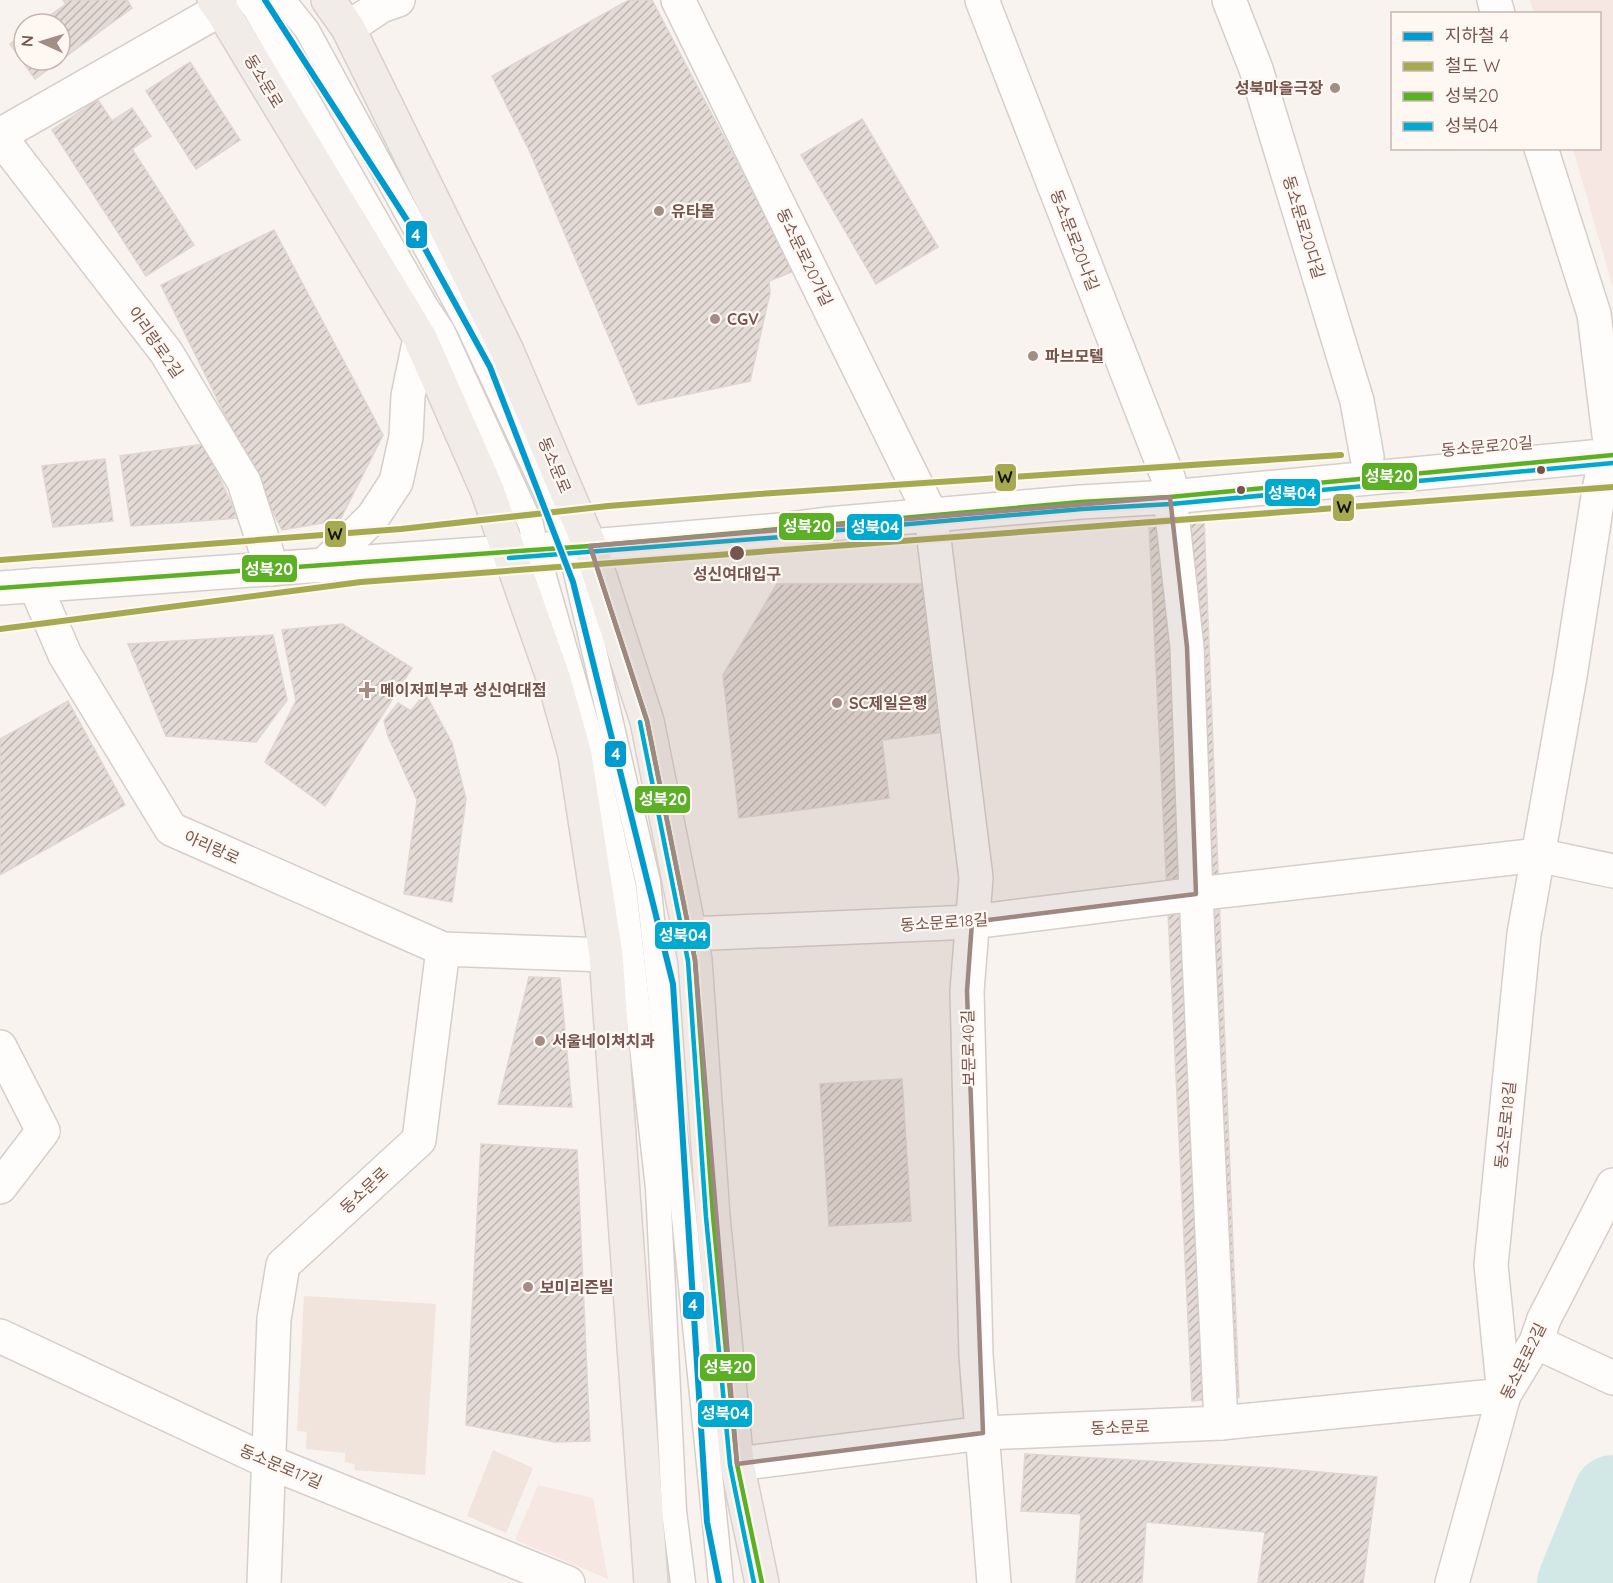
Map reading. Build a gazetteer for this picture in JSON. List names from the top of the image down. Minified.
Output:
{"streets":{"main road":["동소문로"],"street":["동소문로20다길","동소문로20나길","동소문로20가길","아리랑로2길","동소문로20길","아리랑로","동소문로18길","보문로40길","동소문로2길","동소문로17길"]},"crossings":[["동소문로","동소문로20길"],["동소문로","아리랑로"],["동소문로","동소문로18길"],["동소문로","보문로40길"],["동소문로","동소문로2길"],["동소문로","동소문로17길"],["동소문로20다길","동소문로20길"],["동소문로20나길","동소문로20길"],["동소문로20가길","동소문로20길"],["동소문로20가길","보문로40길"],["동소문로20길","보문로40길"],["동소문로18길","보문로40길"],["동소문로18길","동소문로2길"]],"places":{"other":["성북마을극장","유타몰","CGV","파브모텔","성신여대입구","SC제일은행","서울네이쳐치과","보미리즌빌"],"health":["메이저피부과 성신여대점"]},"lines":["metro line 4","rail line W","transit line 성북20","transit line 성북04"],"legend":["지하철 4","철도 W","성북20","성북04"],"north":"left"}
